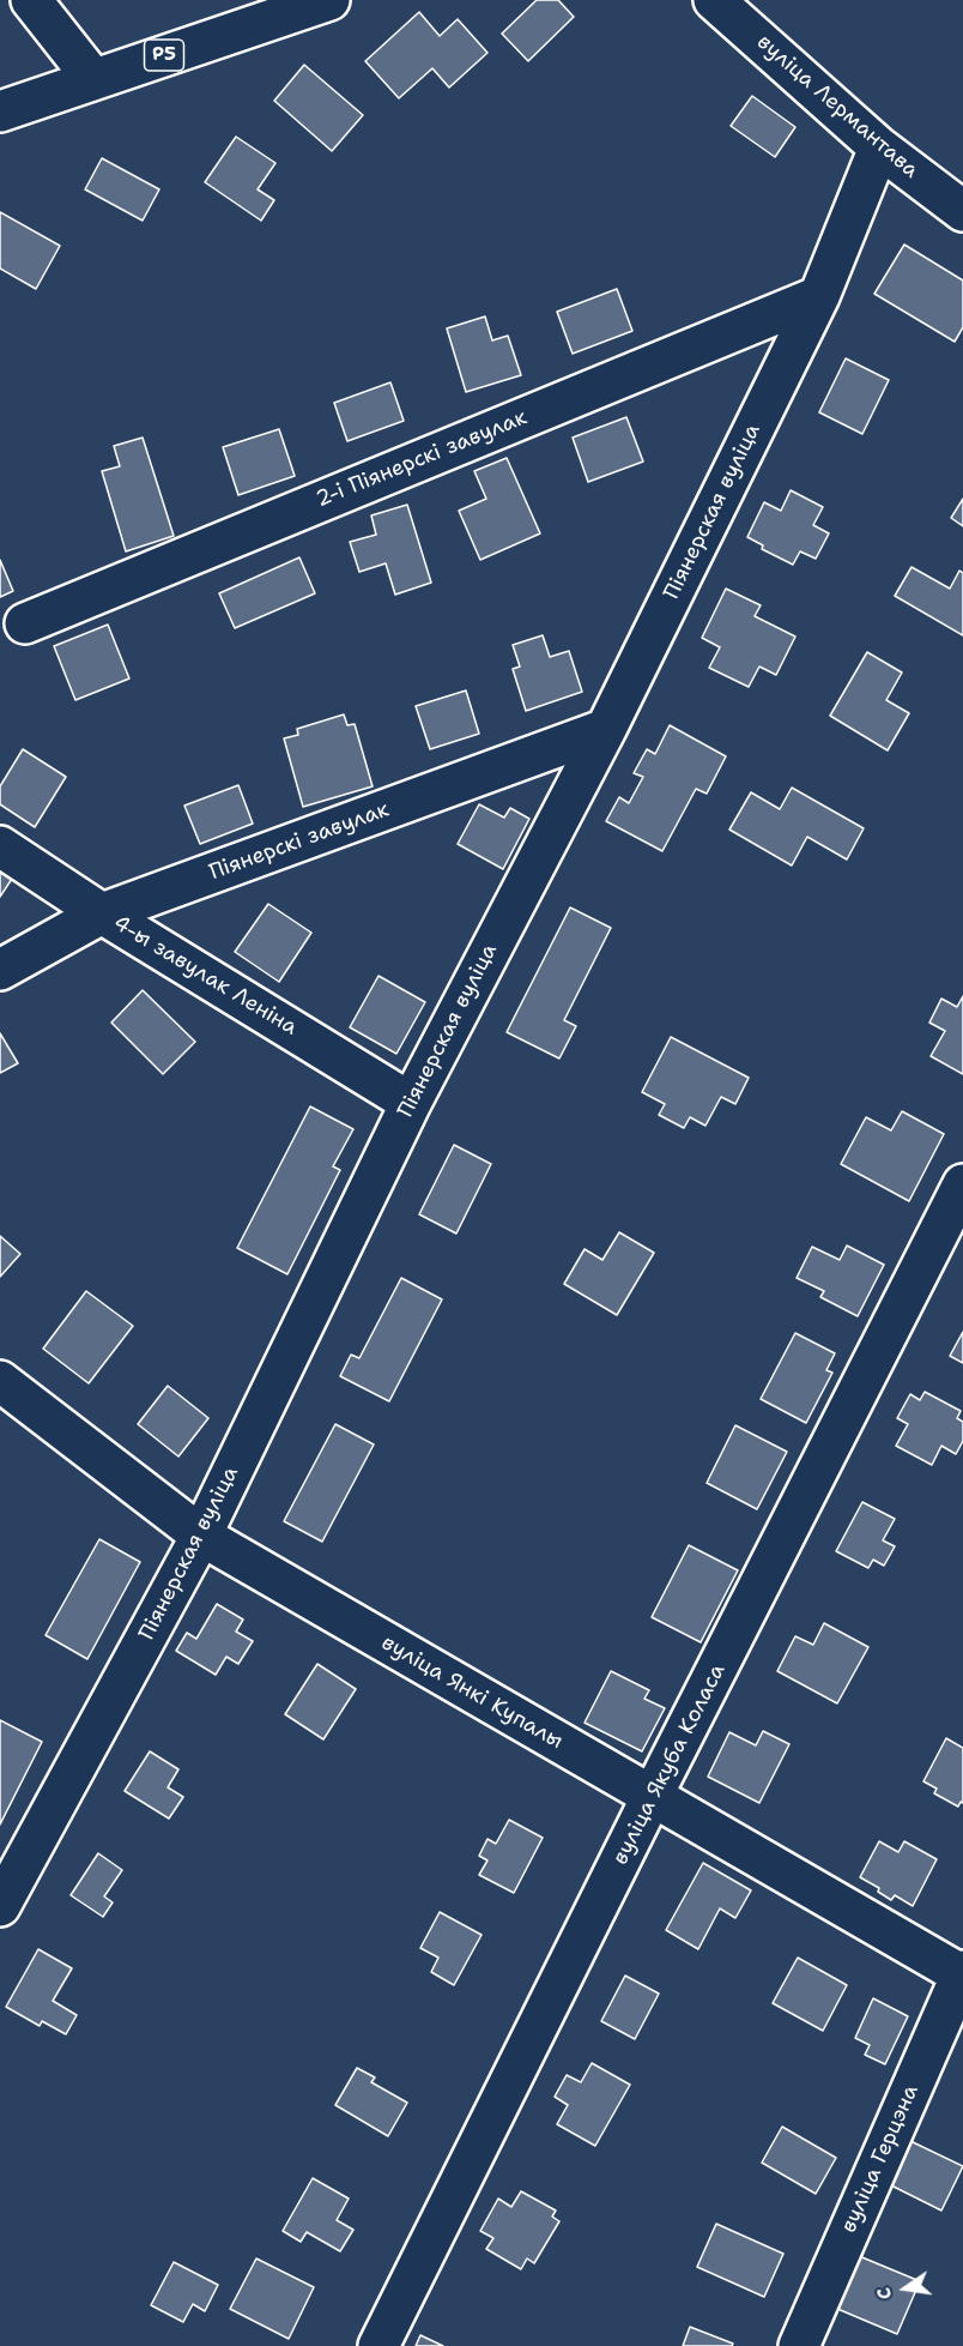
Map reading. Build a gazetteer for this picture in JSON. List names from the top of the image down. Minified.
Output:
{"streets":{"street":["Р5","вуліца Лермантава","2-і Піянерскі завулак","Піянерская вуліца","Піянерскі завулак","4-ы завулак Леніна","вуліца Янкі Купалы","вуліца Якуба Коласа","вуліца Герцэна"]},"crossings":[["вуліца Лермантава","Піянерская вуліца"],["2-і Піянерскі завулак","Піянерская вуліца"],["Піянерская вуліца","Піянерскі завулак"],["Піянерская вуліца","4-ы завулак Леніна"],["Піянерская вуліца","вуліца Янкі Купалы"],["Піянерскі завулак","4-ы завулак Леніна"],["вуліца Янкі Купалы","вуліца Якуба Коласа"],["вуліца Янкі Купалы","вуліца Герцэна"]],"north":"left"}
